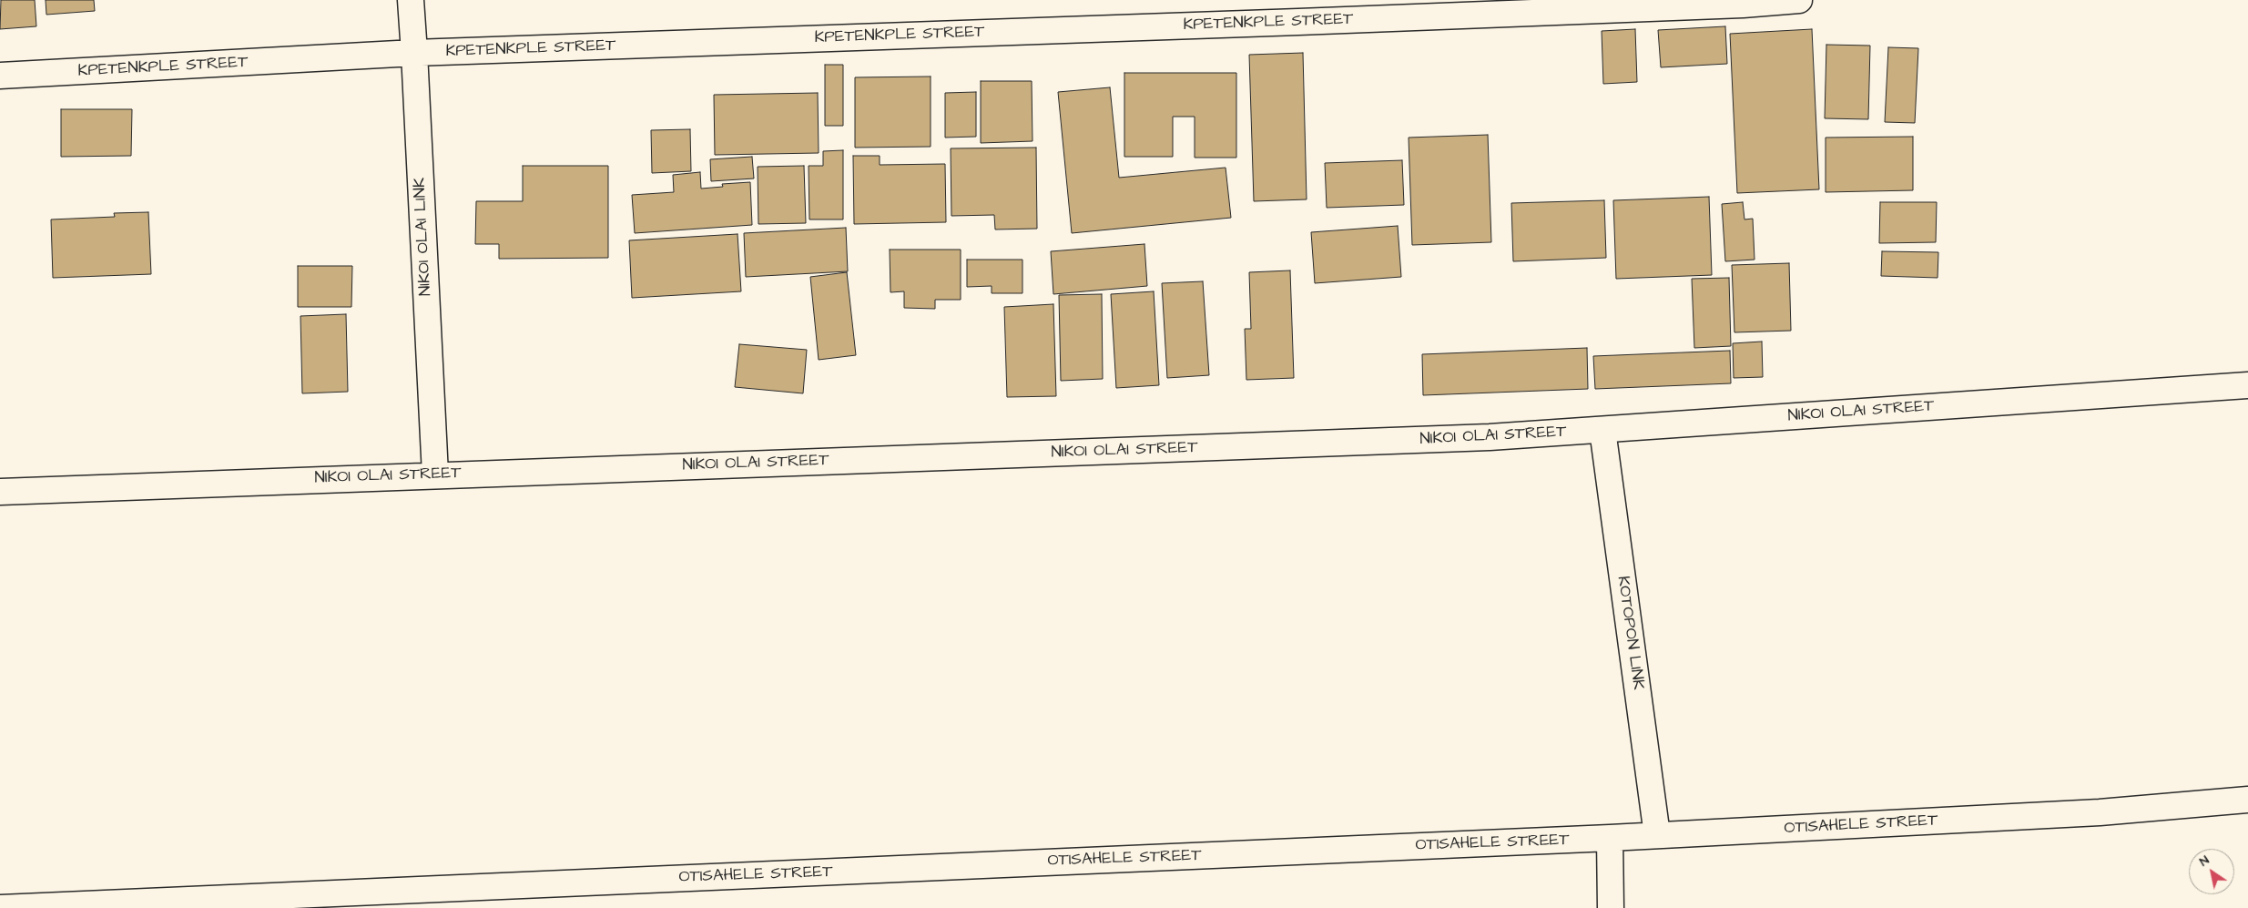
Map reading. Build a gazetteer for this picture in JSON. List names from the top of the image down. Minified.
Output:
{"streets":{"street":["KPETENKPLE STREET","NIKOI OLAI LINK","NIKOI OLAI STREET","KOTOPON LINK","OTISAHELE STREET"]},"crossings":[["KPETENKPLE STREET","NIKOI OLAI LINK"],["NIKOI OLAI LINK","NIKOI OLAI STREET"],["NIKOI OLAI STREET","KOTOPON LINK"],["KOTOPON LINK","OTISAHELE STREET"]],"north":"top left"}
